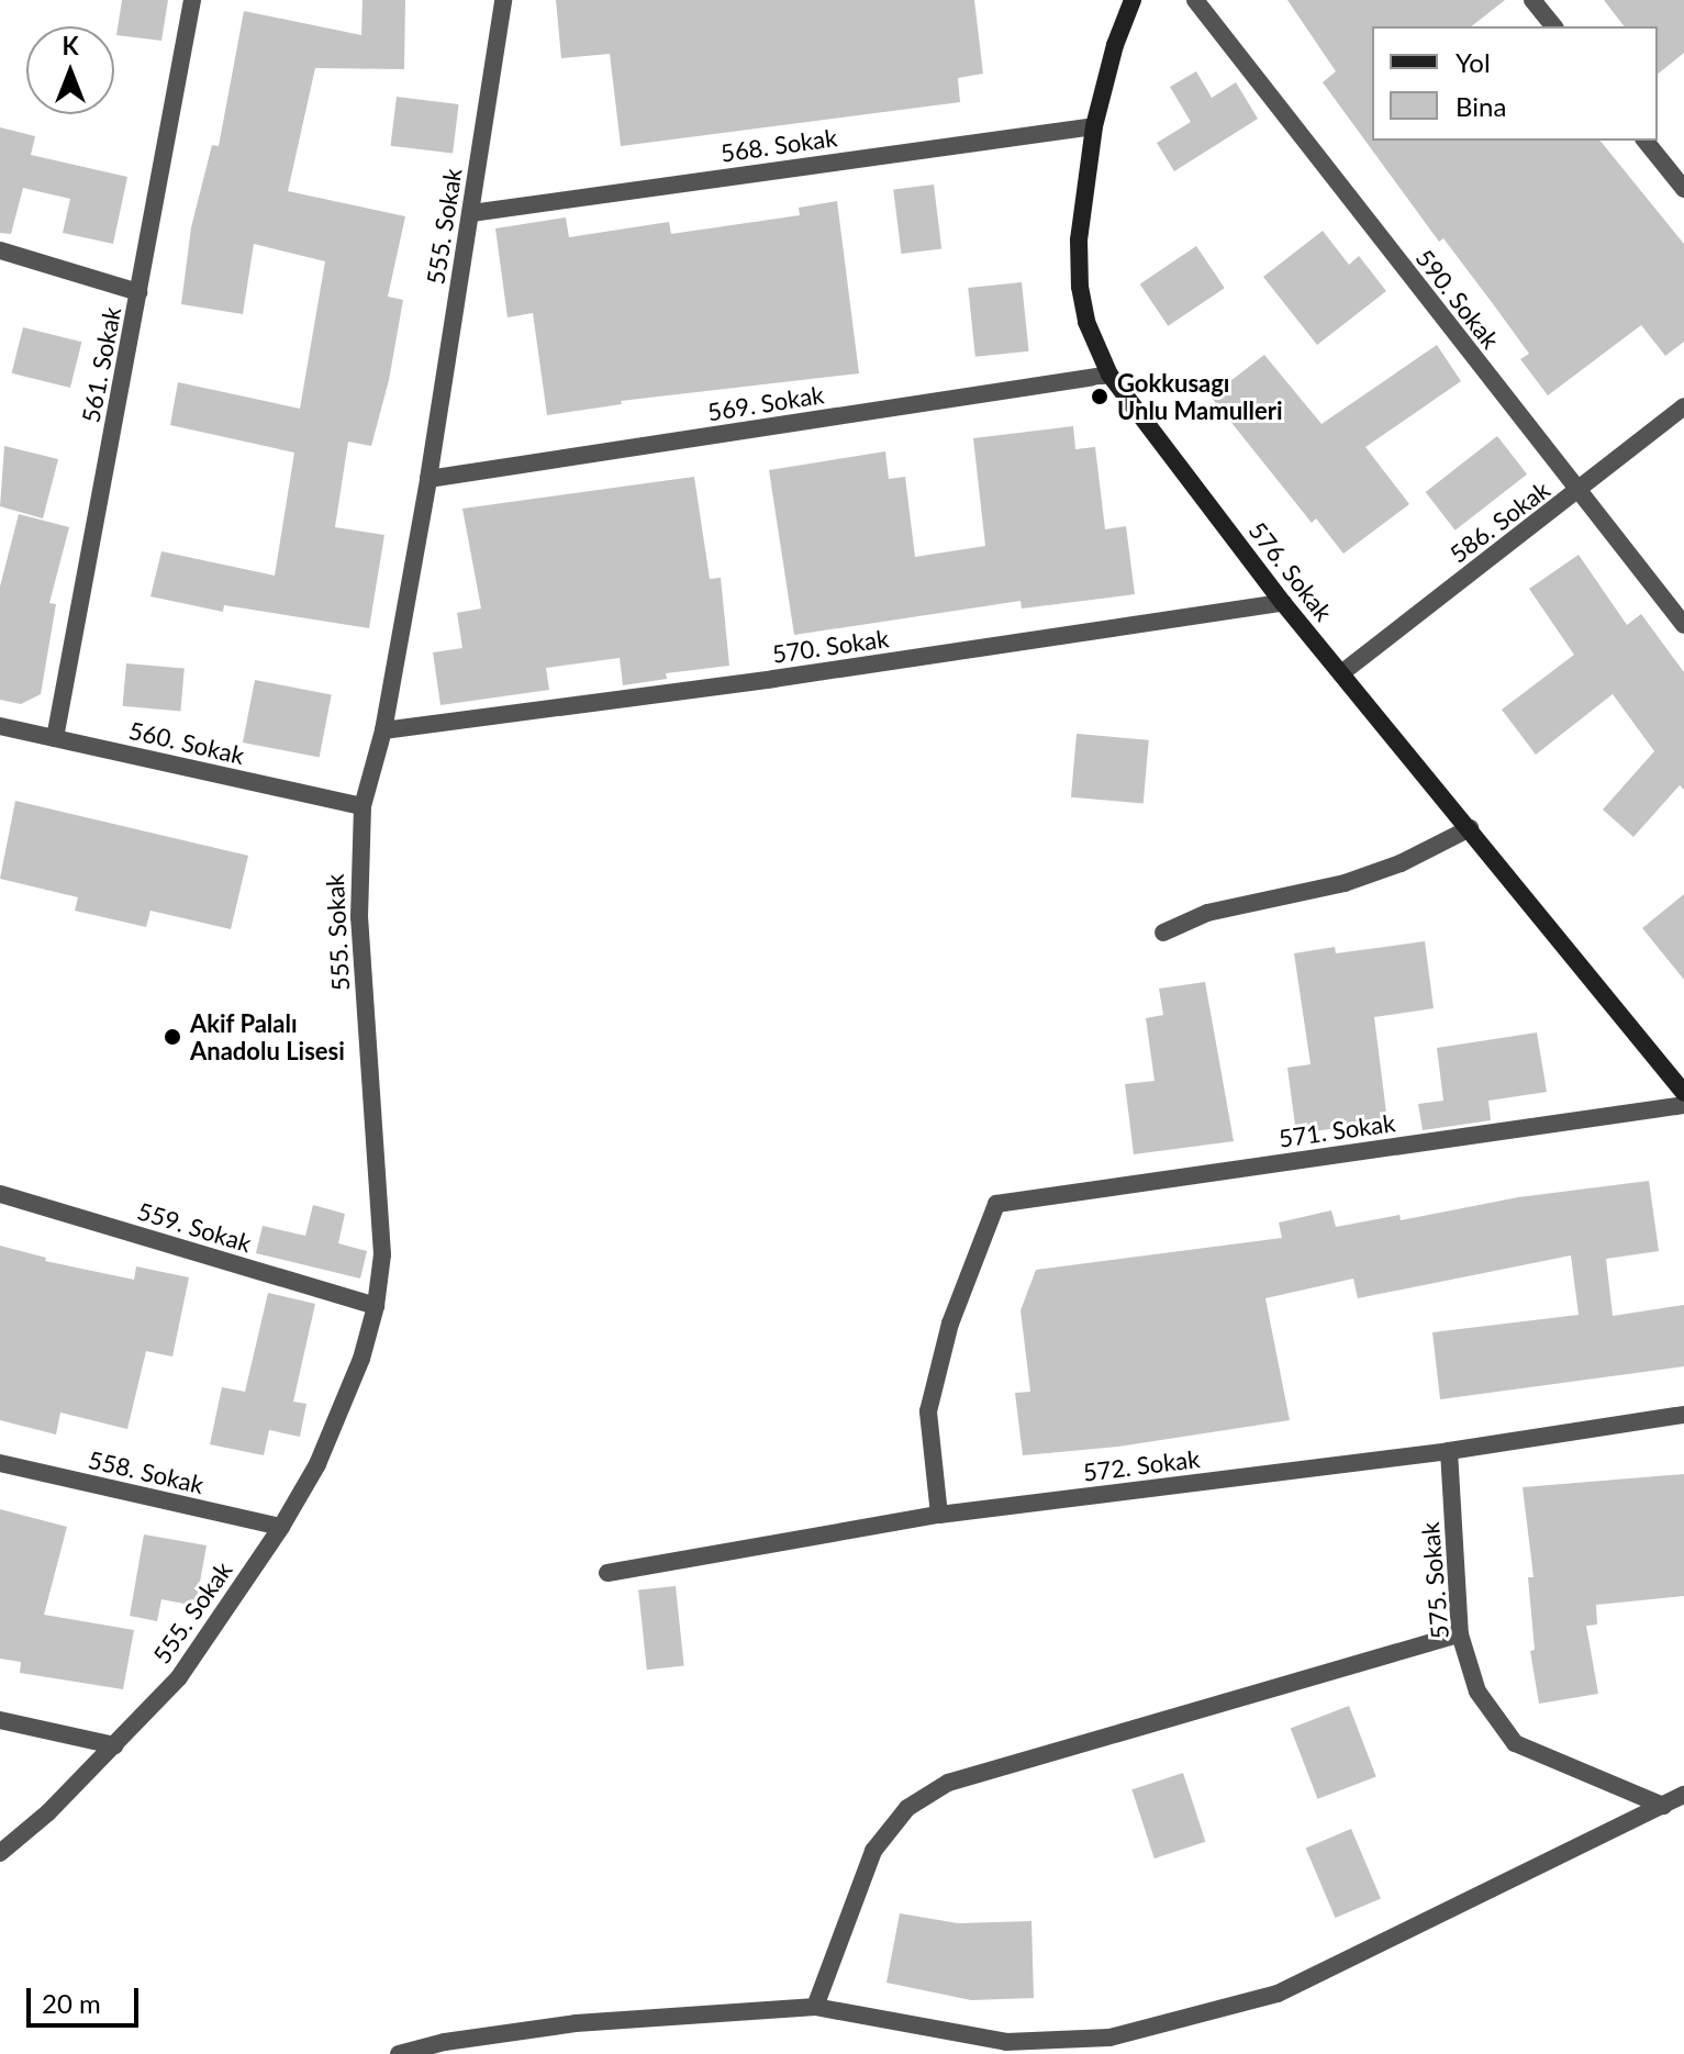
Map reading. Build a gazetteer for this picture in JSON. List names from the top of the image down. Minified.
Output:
{"streets":{"street":["568. Sokak","555. Sokak","590. Sokak","561. Sokak","569. Sokak","586. Sokak","576. Sokak","570. Sokak","560. Sokak","571. Sokak","559. Sokak","572. Sokak","558. Sokak","575. Sokak"]},"crossings":[["568. Sokak","555. Sokak"],["568. Sokak","576. Sokak"],["555. Sokak","569. Sokak"],["555. Sokak","570. Sokak"],["555. Sokak","560. Sokak"],["555. Sokak","559. Sokak"],["555. Sokak","558. Sokak"],["590. Sokak","586. Sokak"],["561. Sokak","560. Sokak"],["569. Sokak","576. Sokak"],["586. Sokak","576. Sokak"],["576. Sokak","570. Sokak"],["571. Sokak","572. Sokak"],["572. Sokak","575. Sokak"]],"places":["Gokkusagı Unlu Mamulleri","Akif Palalı Anadolu Lisesi"],"legend":["Yol","Bina"],"scale_bar":"20 m","north":"top"}
